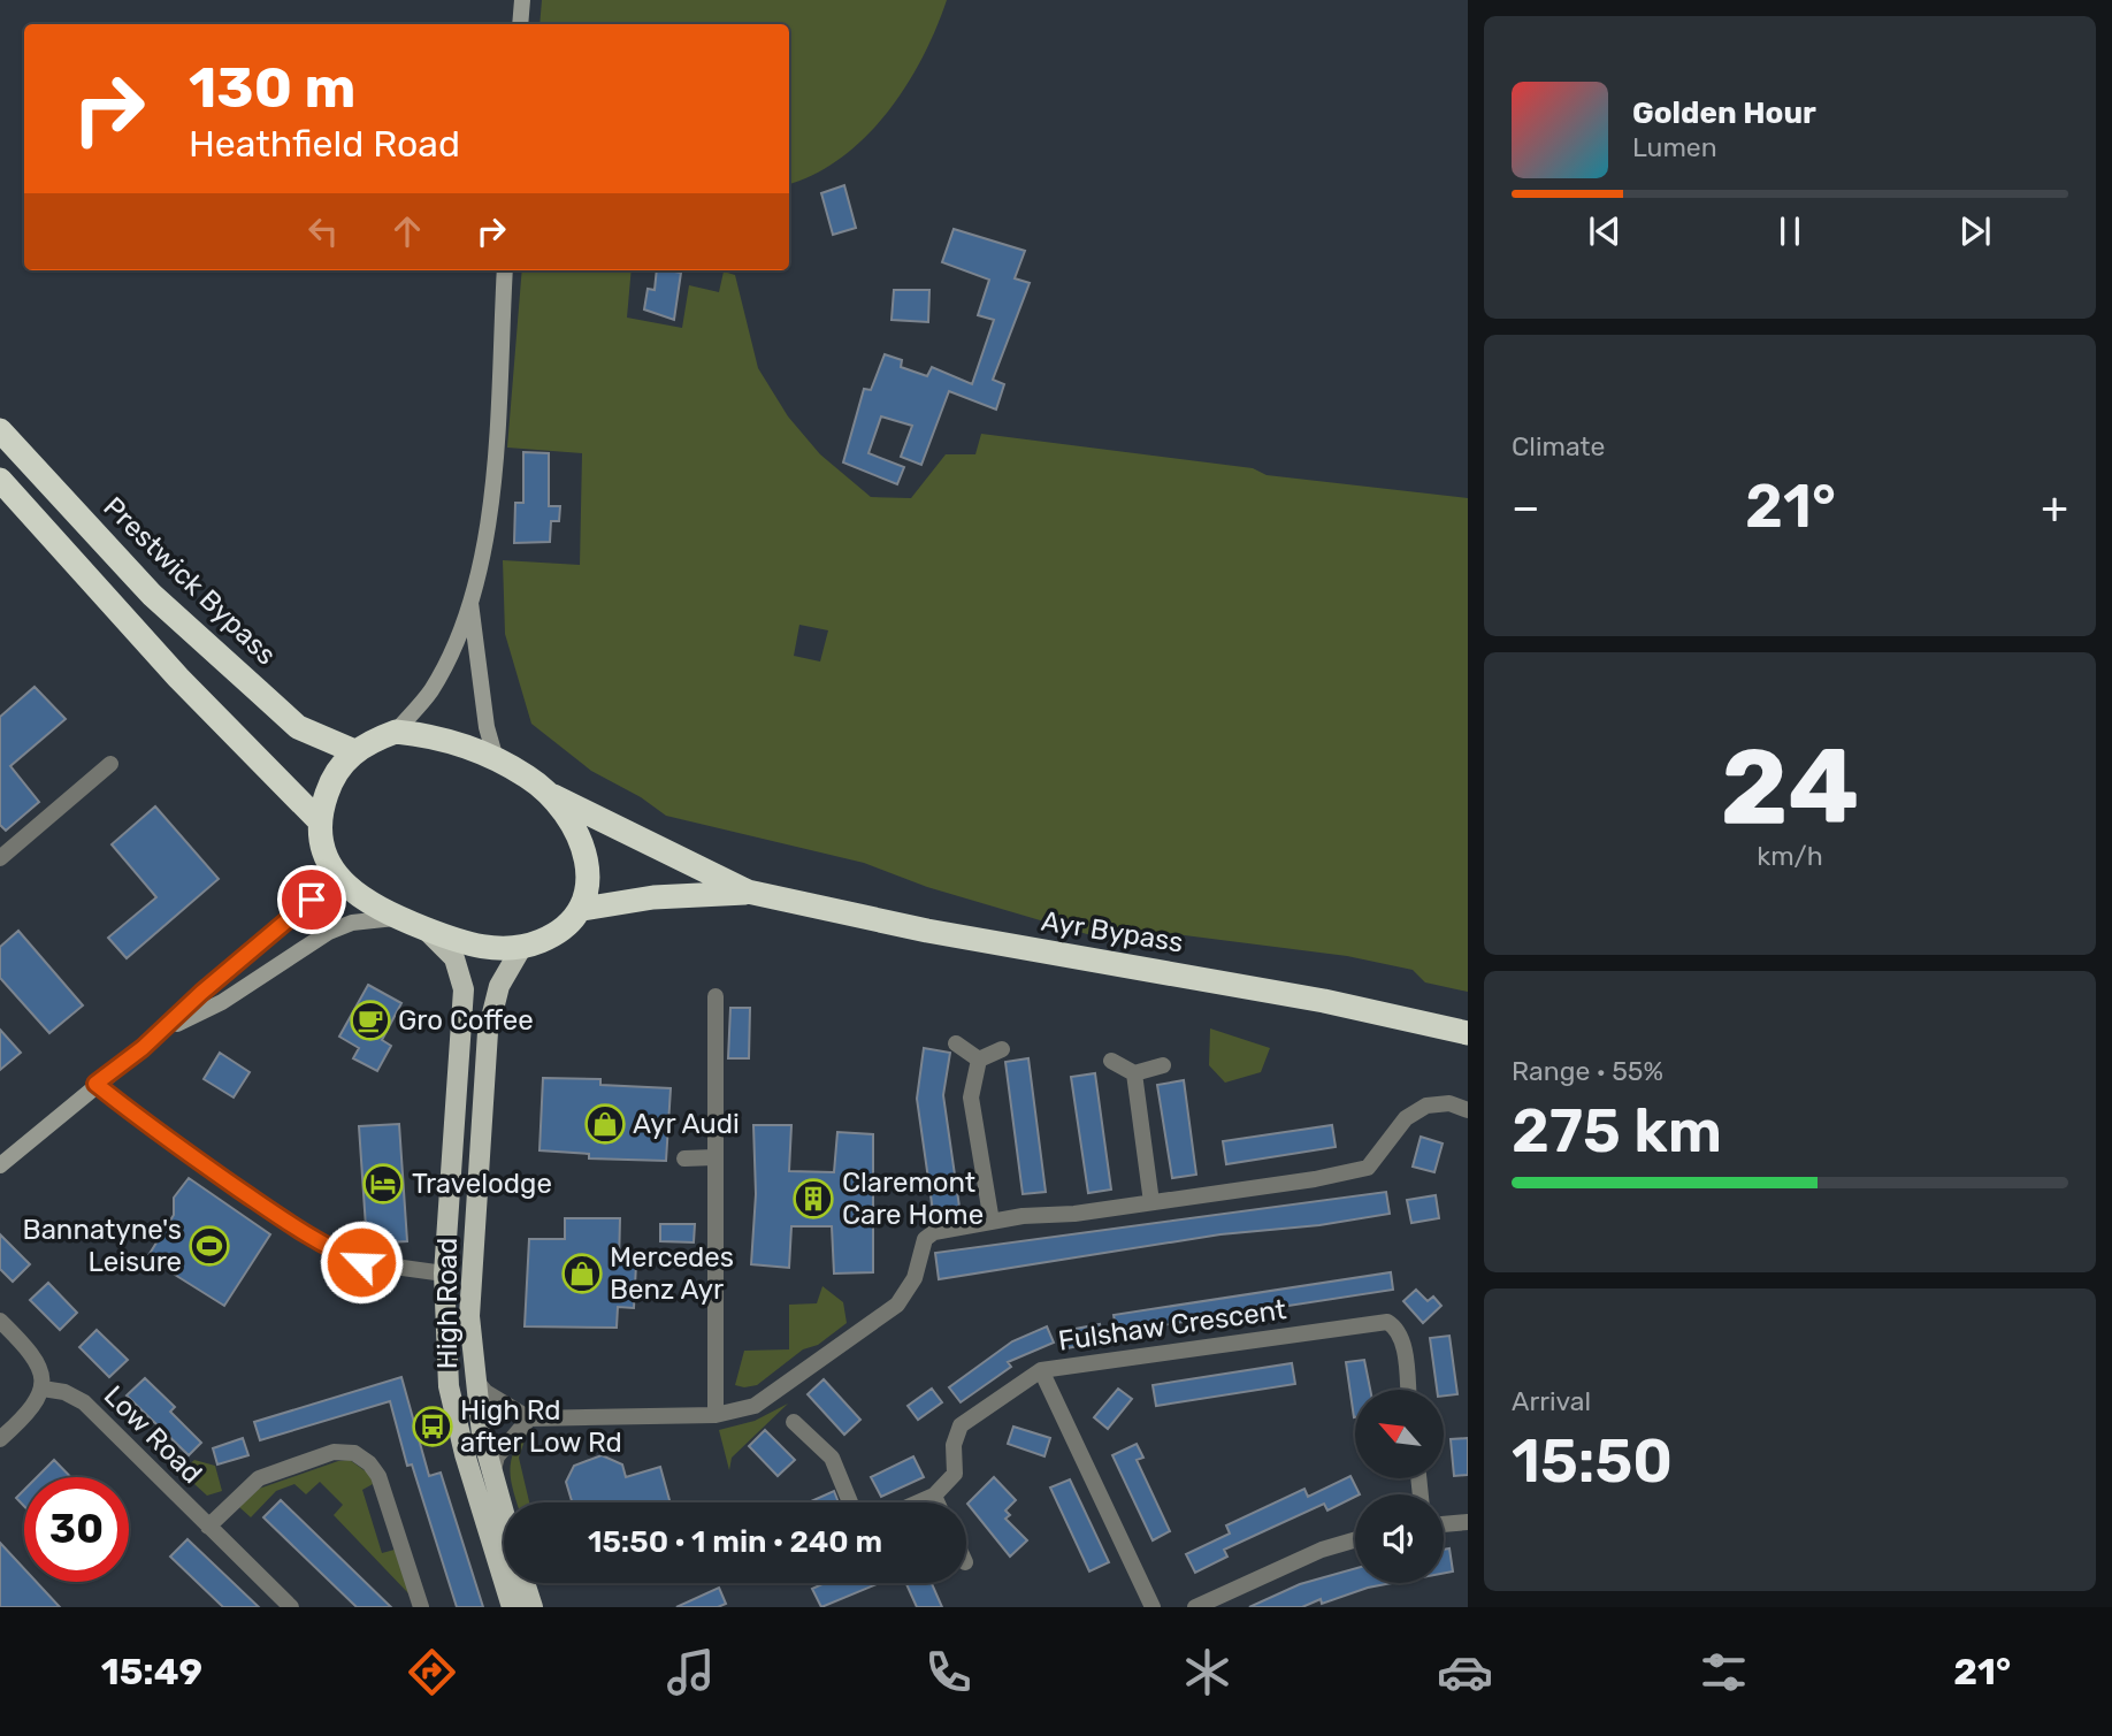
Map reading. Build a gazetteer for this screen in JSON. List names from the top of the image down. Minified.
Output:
{"streets":{"highway":["Prestwick Bypass","Ayr Bypass"],"main road":["High Road"],"street":["Fulshaw Crescent","Low Road"]},"crossings":[["Prestwick Bypass","Ayr Bypass"],["Prestwick Bypass","High Road"],["Ayr Bypass","High Road"]],"places":{"cafe":["Gro Coffee"],"shop":["Ayr Audi","Mercedes Benz Ayr"],"hotel":["Travelodge"],"building":["Claremont Care Home"],"sports":["Bannatyne's Leisure"],"bus stop":["High Rd after Low Rd"]},"north":"top left","page":{"turn":["130 m","Heathfield Road"],"song":["Golden Hour","Lumen"],"tile":["Climate",["24","km/h"],["Range · 55%","275 km"],["Arrival","15:50"]],"heat":["−","21°","+"],"limit":"30","trip":"15:50 · 1 min · 240 m","tabs":["15:49","21°"]}}
